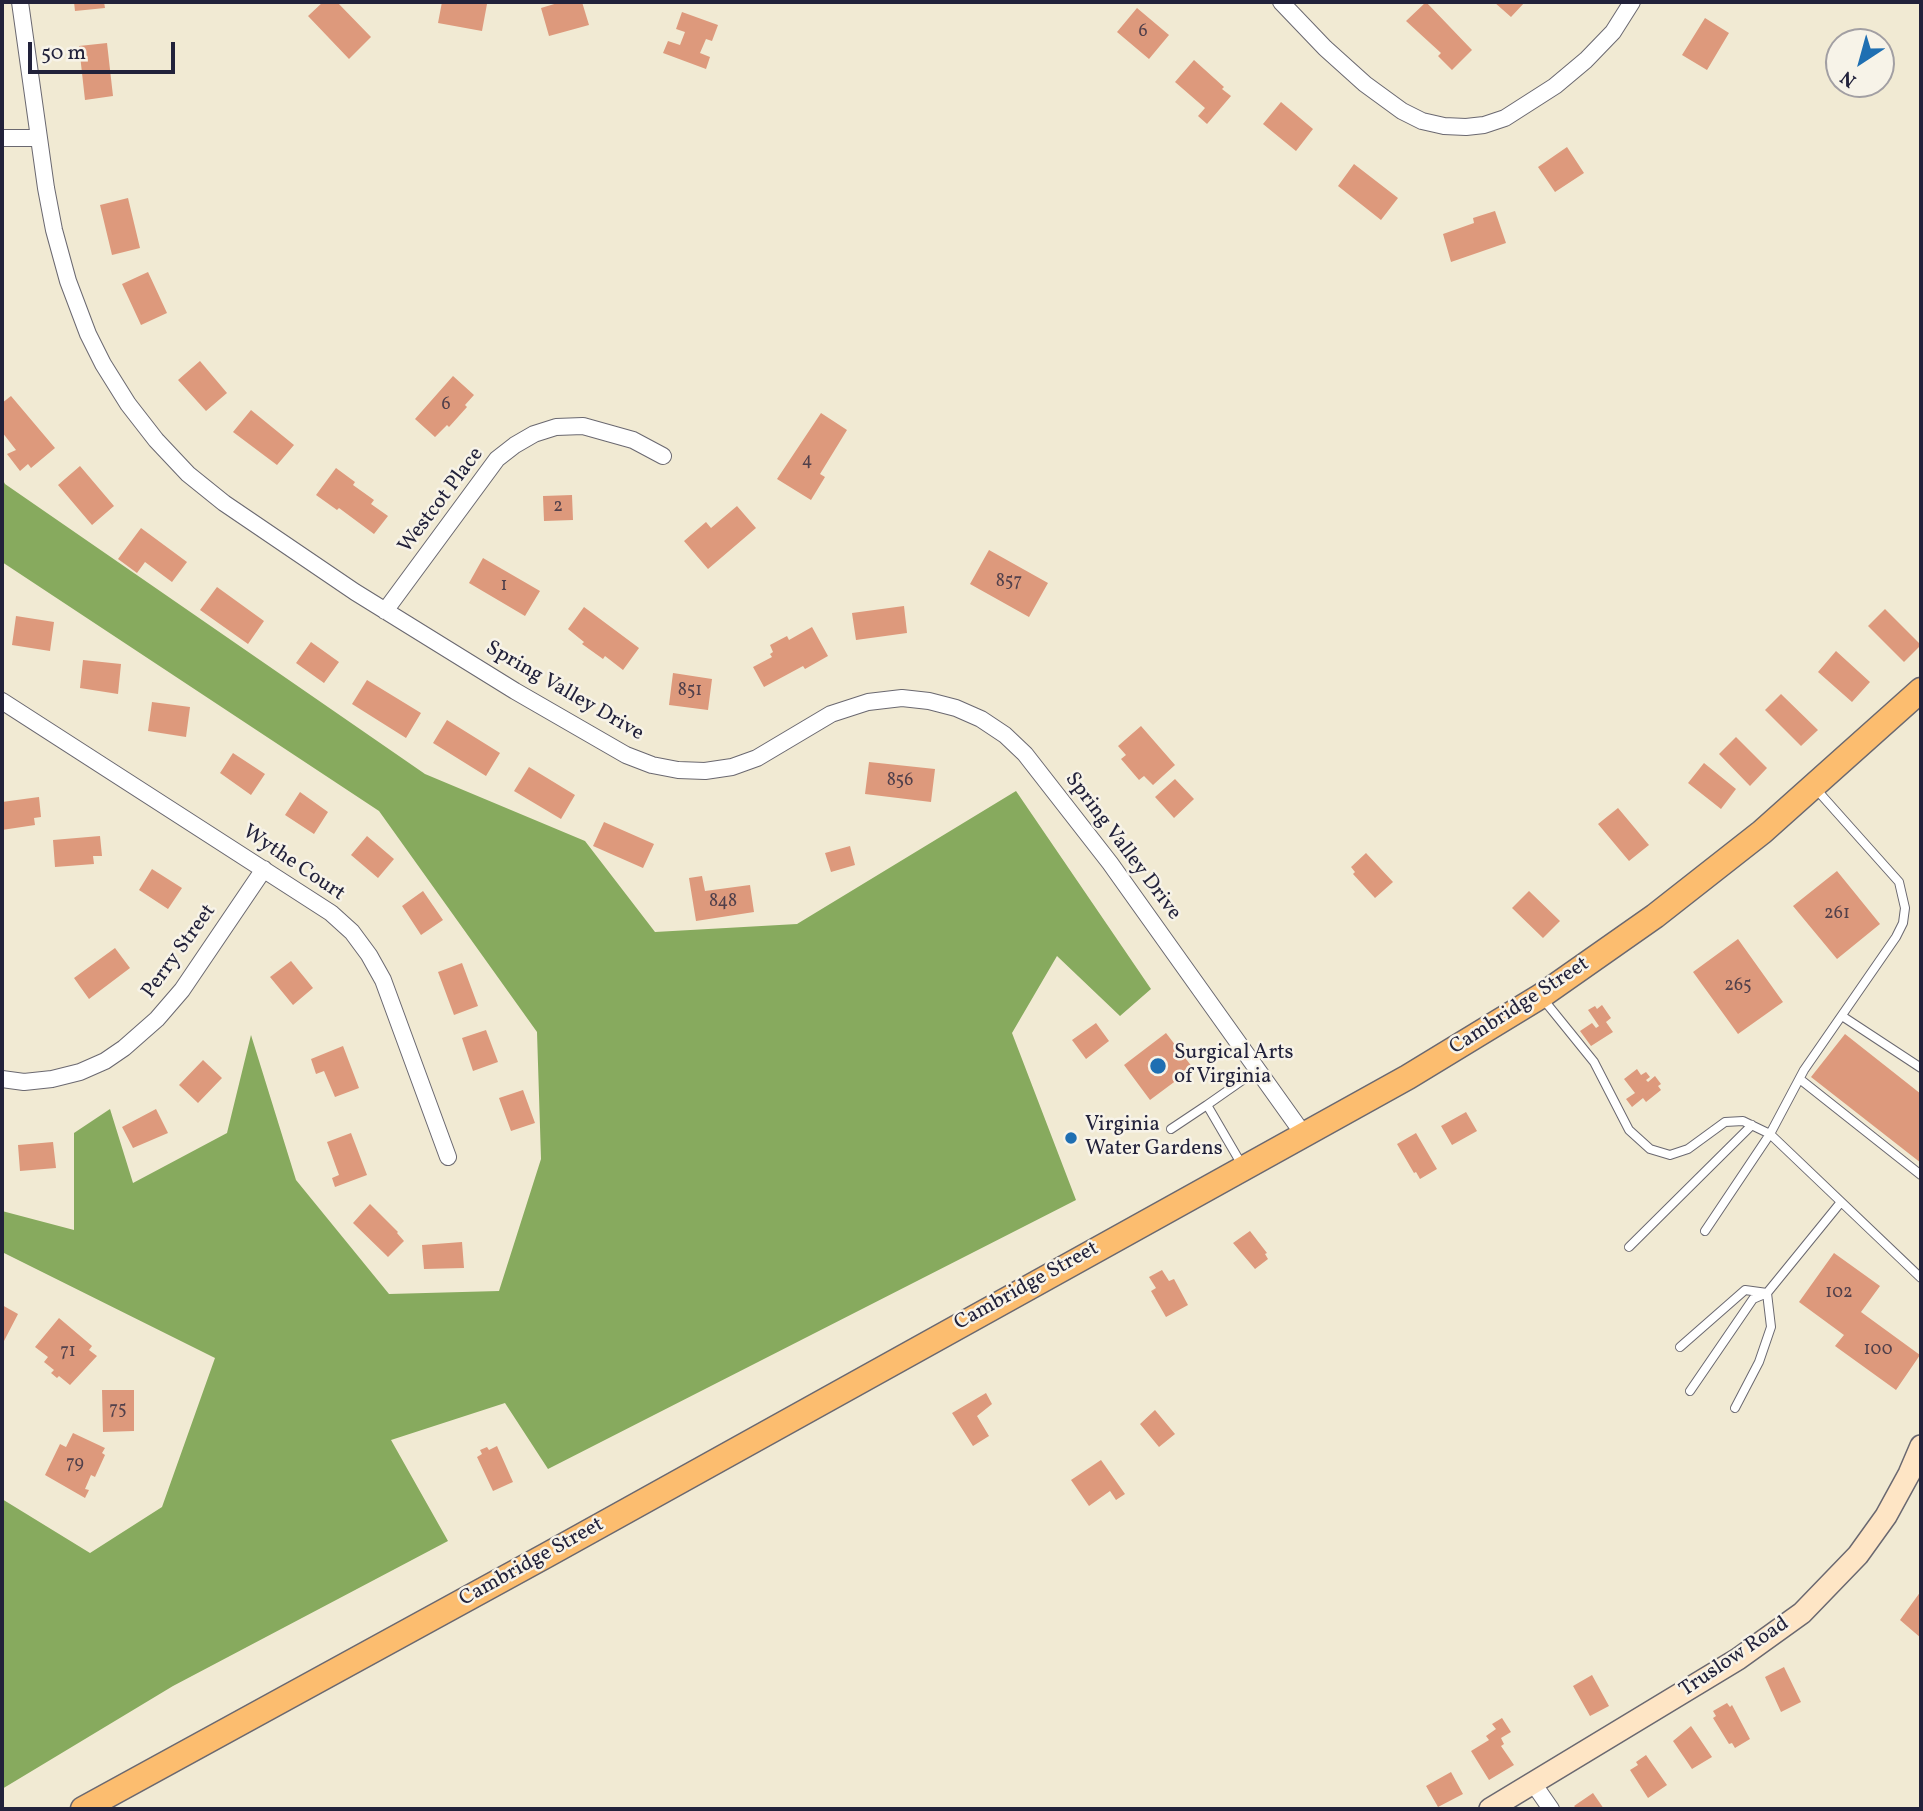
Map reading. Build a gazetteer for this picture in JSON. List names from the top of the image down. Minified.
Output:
{"streets":{"main road":["Cambridge Street"],"street":["Westcot Place","Spring Valley Drive","Wythe Court","Perry Street","Truslow Road"]},"crossings":[["Westcot Place","Spring Valley Drive"],["Spring Valley Drive","Cambridge Street"],["Wythe Court","Perry Street"]],"places":["Surgical Arts of Virginia","Virginia Water Gardens"],"house_numbers":["6","6","4","2","857","1","851","856","848","261","265","102","100","71","75","79"],"scale_bar":"50 m","north":"bottom left"}
